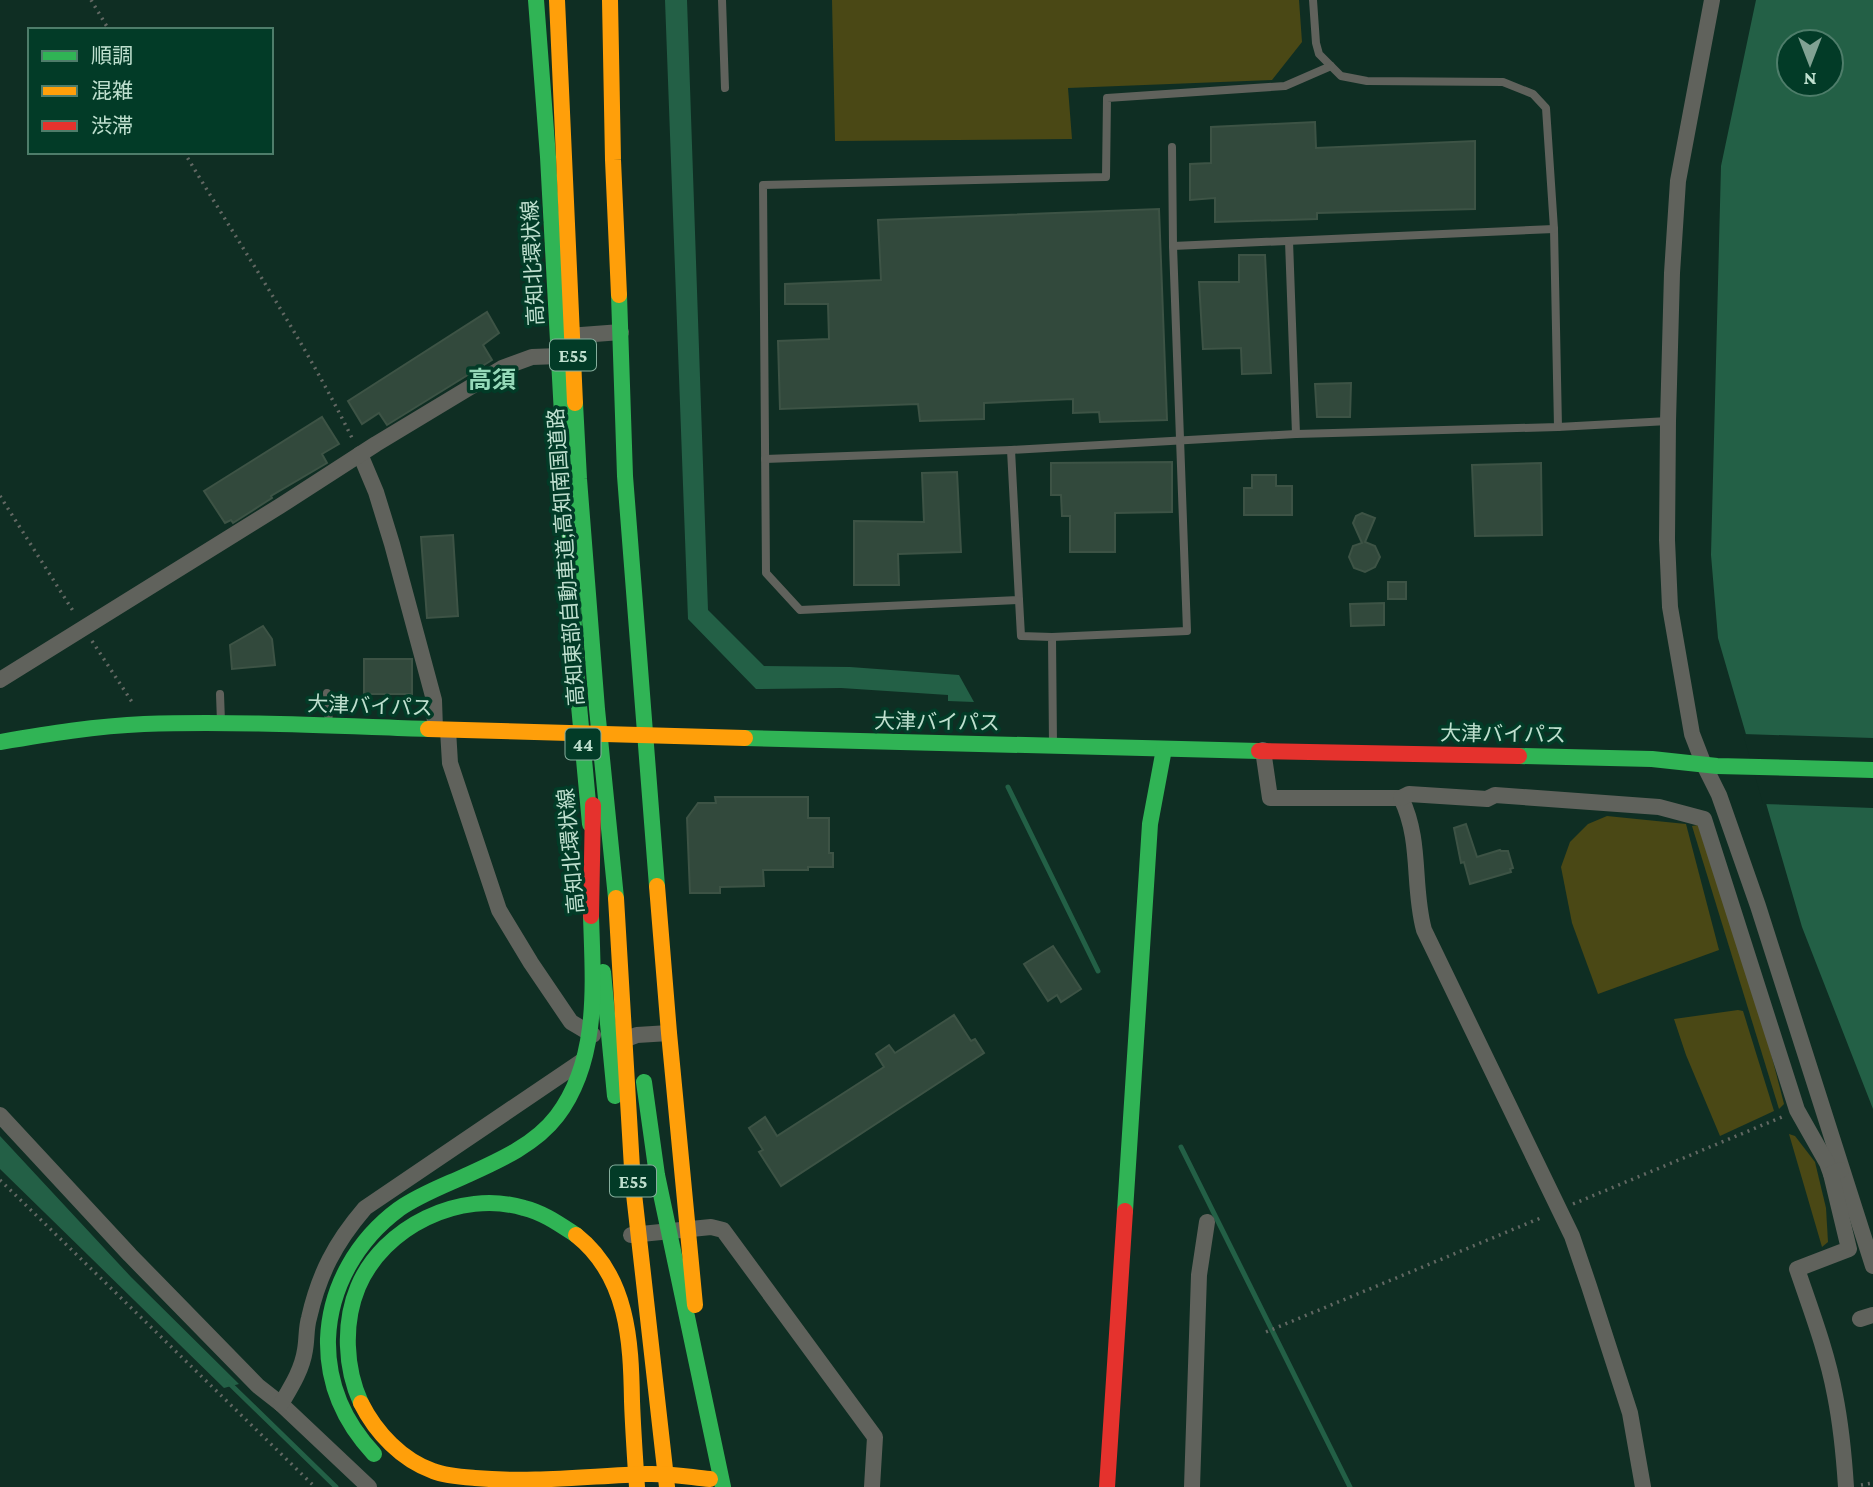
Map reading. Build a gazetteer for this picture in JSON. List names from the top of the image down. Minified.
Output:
{"streets":{"main road":["高知北環状線","E55","高知東部自動車道;高知南国道路","大津バイパス","44"]},"crossings":[["高知北環状線","大津バイパス"]],"districts":["高須"],"legend":["順調","混雑","渋滞"],"north":"bottom"}
